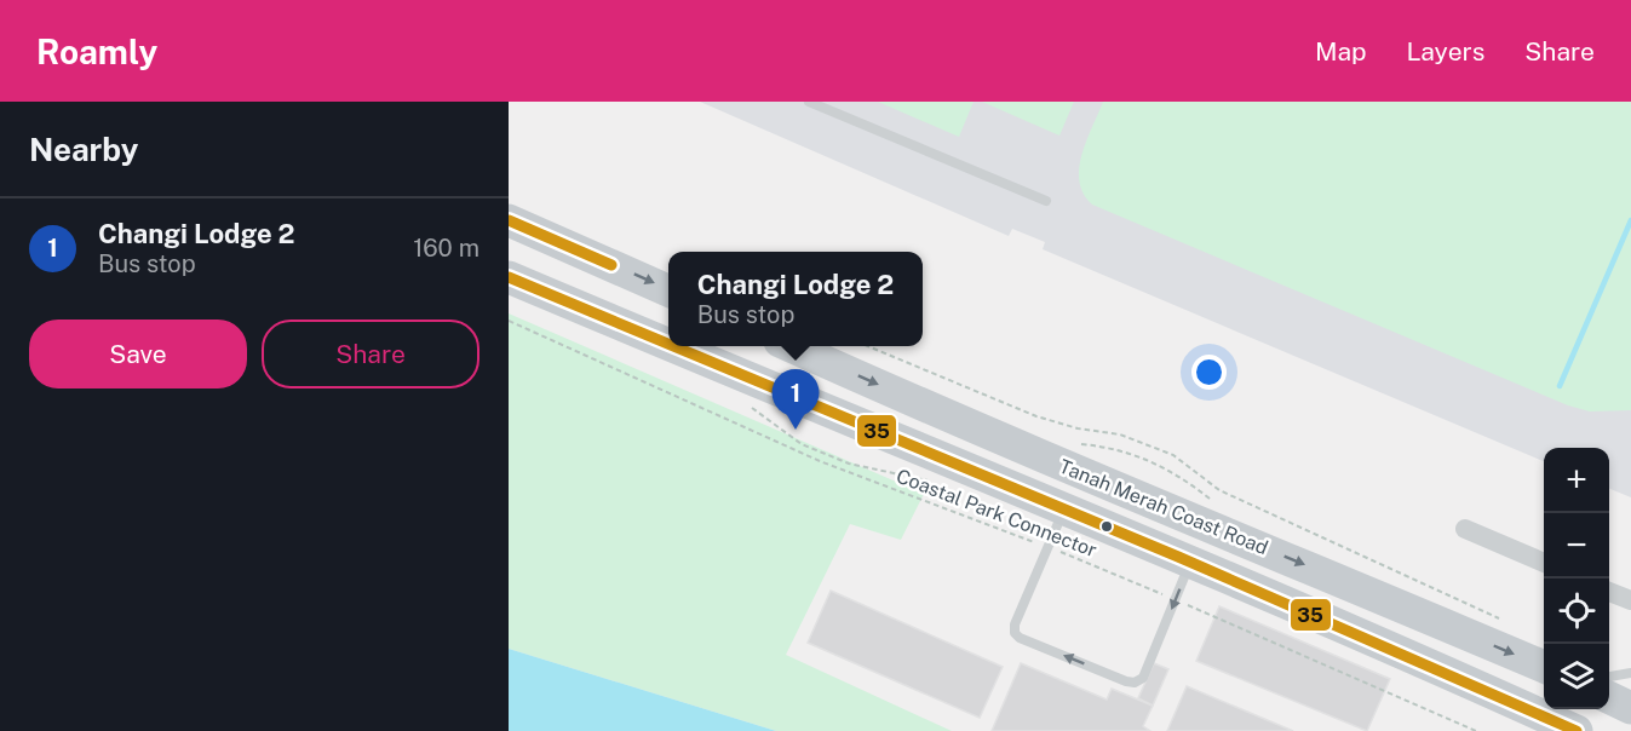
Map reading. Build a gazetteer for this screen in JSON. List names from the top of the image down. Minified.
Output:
{"streets":{"main road":["Tanah Merah Coast Road"],"path":["Coastal Park Connector"]},"lines":["transit line 35"],"page":{"header":"Roamly","nav":["Map","Layers","Share"],"heading":"Nearby","list":[{"mark":"1","name":"Changi Lodge 2","note":"Bus stop","value":"160 m"}],"popup":["Changi Lodge 2","Bus stop"],"buttons":["Save","Share"],"pins":"1","map_buttons":["+","−"]}}
